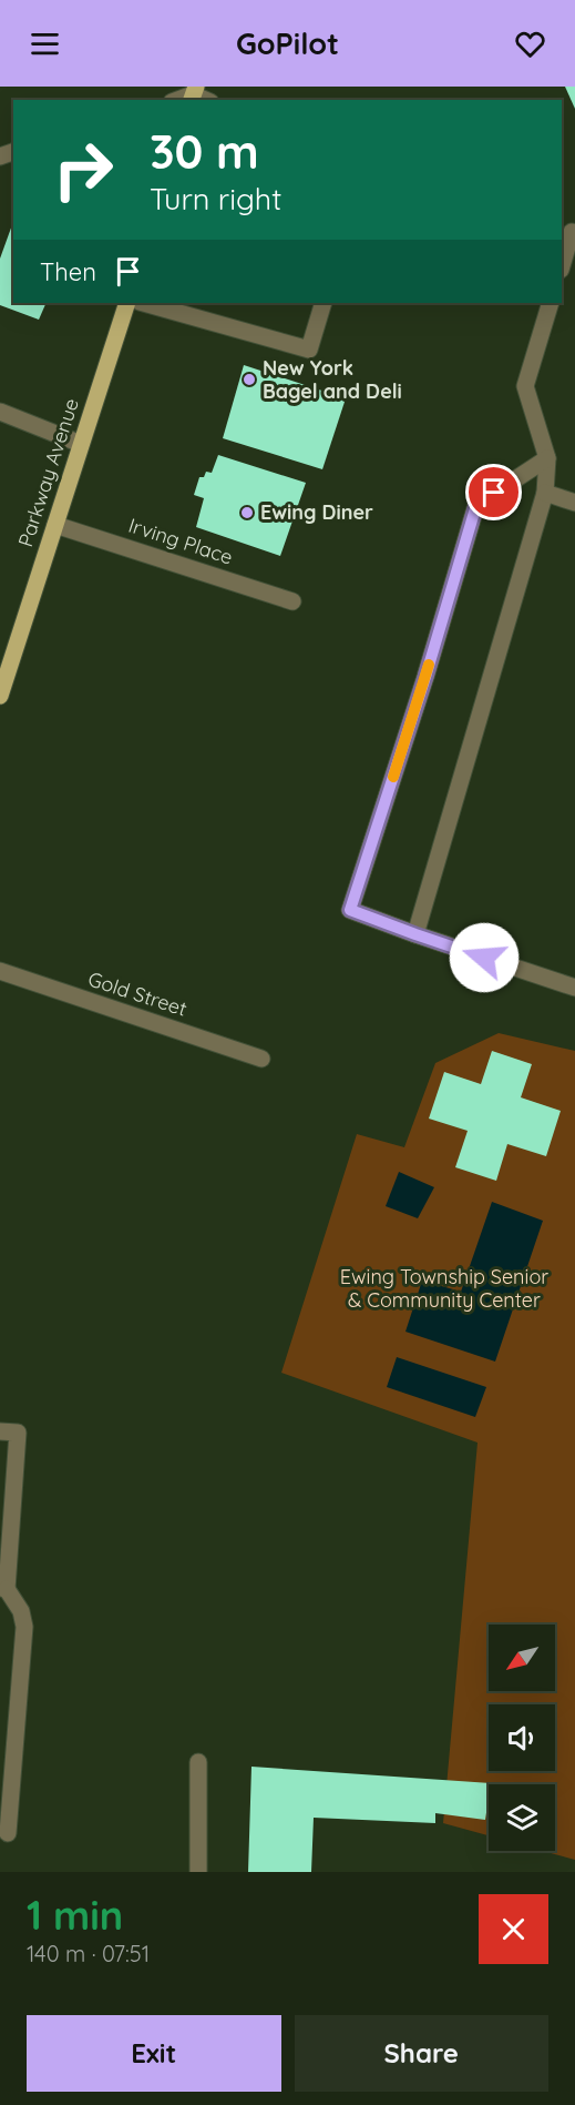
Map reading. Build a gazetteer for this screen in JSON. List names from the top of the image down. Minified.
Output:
{"streets":{"main road":["Parkway Avenue"],"street":["Irving Place","Gold Street"]},"crossings":[["Parkway Avenue","Irving Place"]],"parks":["Ewing Township Senior & Community Center"],"places":["New York Bagel and Deli","Ewing Diner"],"north":"bottom left","page":{"header":"GoPilot","turn":["30 m","Turn right"],"then":"Then","heading":["1 min","140 m · 07:51"],"buttons":["Exit","Share"]}}
